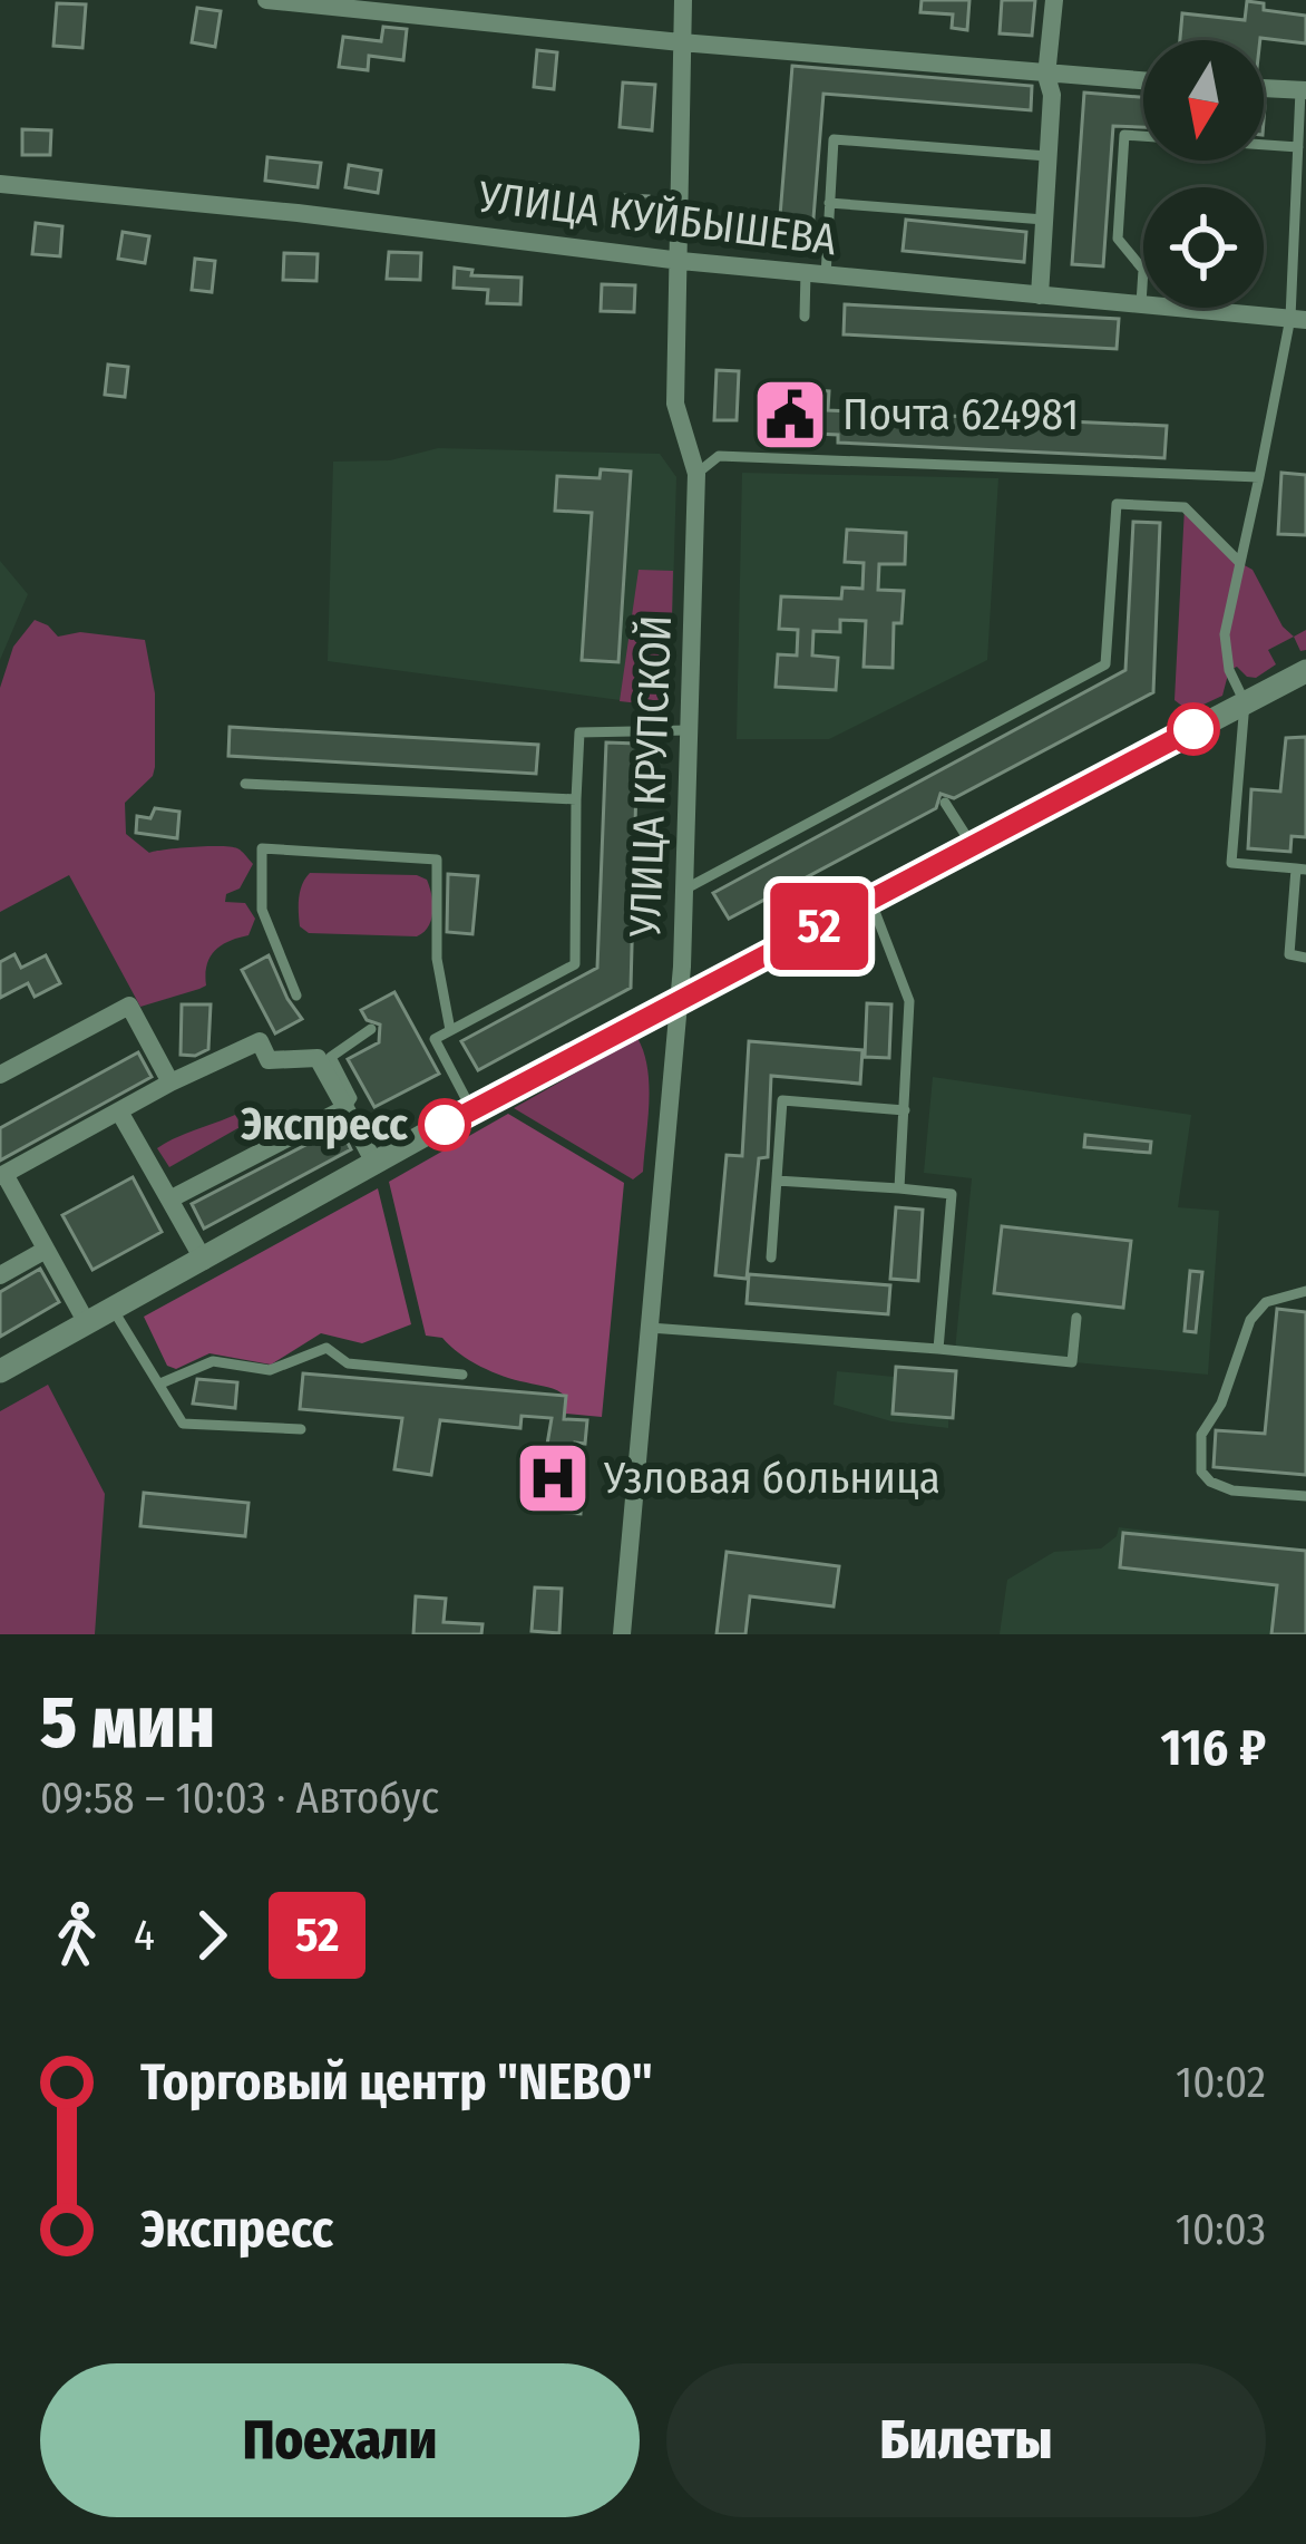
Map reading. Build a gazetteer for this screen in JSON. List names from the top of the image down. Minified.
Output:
{"streets":{"street":["УЛИЦА КУЙБЫШЕВА","УЛИЦА КРУПСКОЙ"]},"crossings":[["УЛИЦА КУЙБЫШЕВА","УЛИЦА КРУПСКОЙ"]],"places":{"public building":["Почта 624981"],"other":["Экспресс"],"hospital":["Узловая больница"]},"lines":["bus line 52"],"north":"bottom","page":{"on_map":"52","heading":["5 мин","09:58 – 10:03 · Автобус","116 ₽"],"legs":["4","52"],"list":[{"name":"Торговый центр \"NEBO\"","value":"10:02"},{"name":"Экспресс","value":"10:03"}],"buttons":["Поехали","Билеты"]}}
